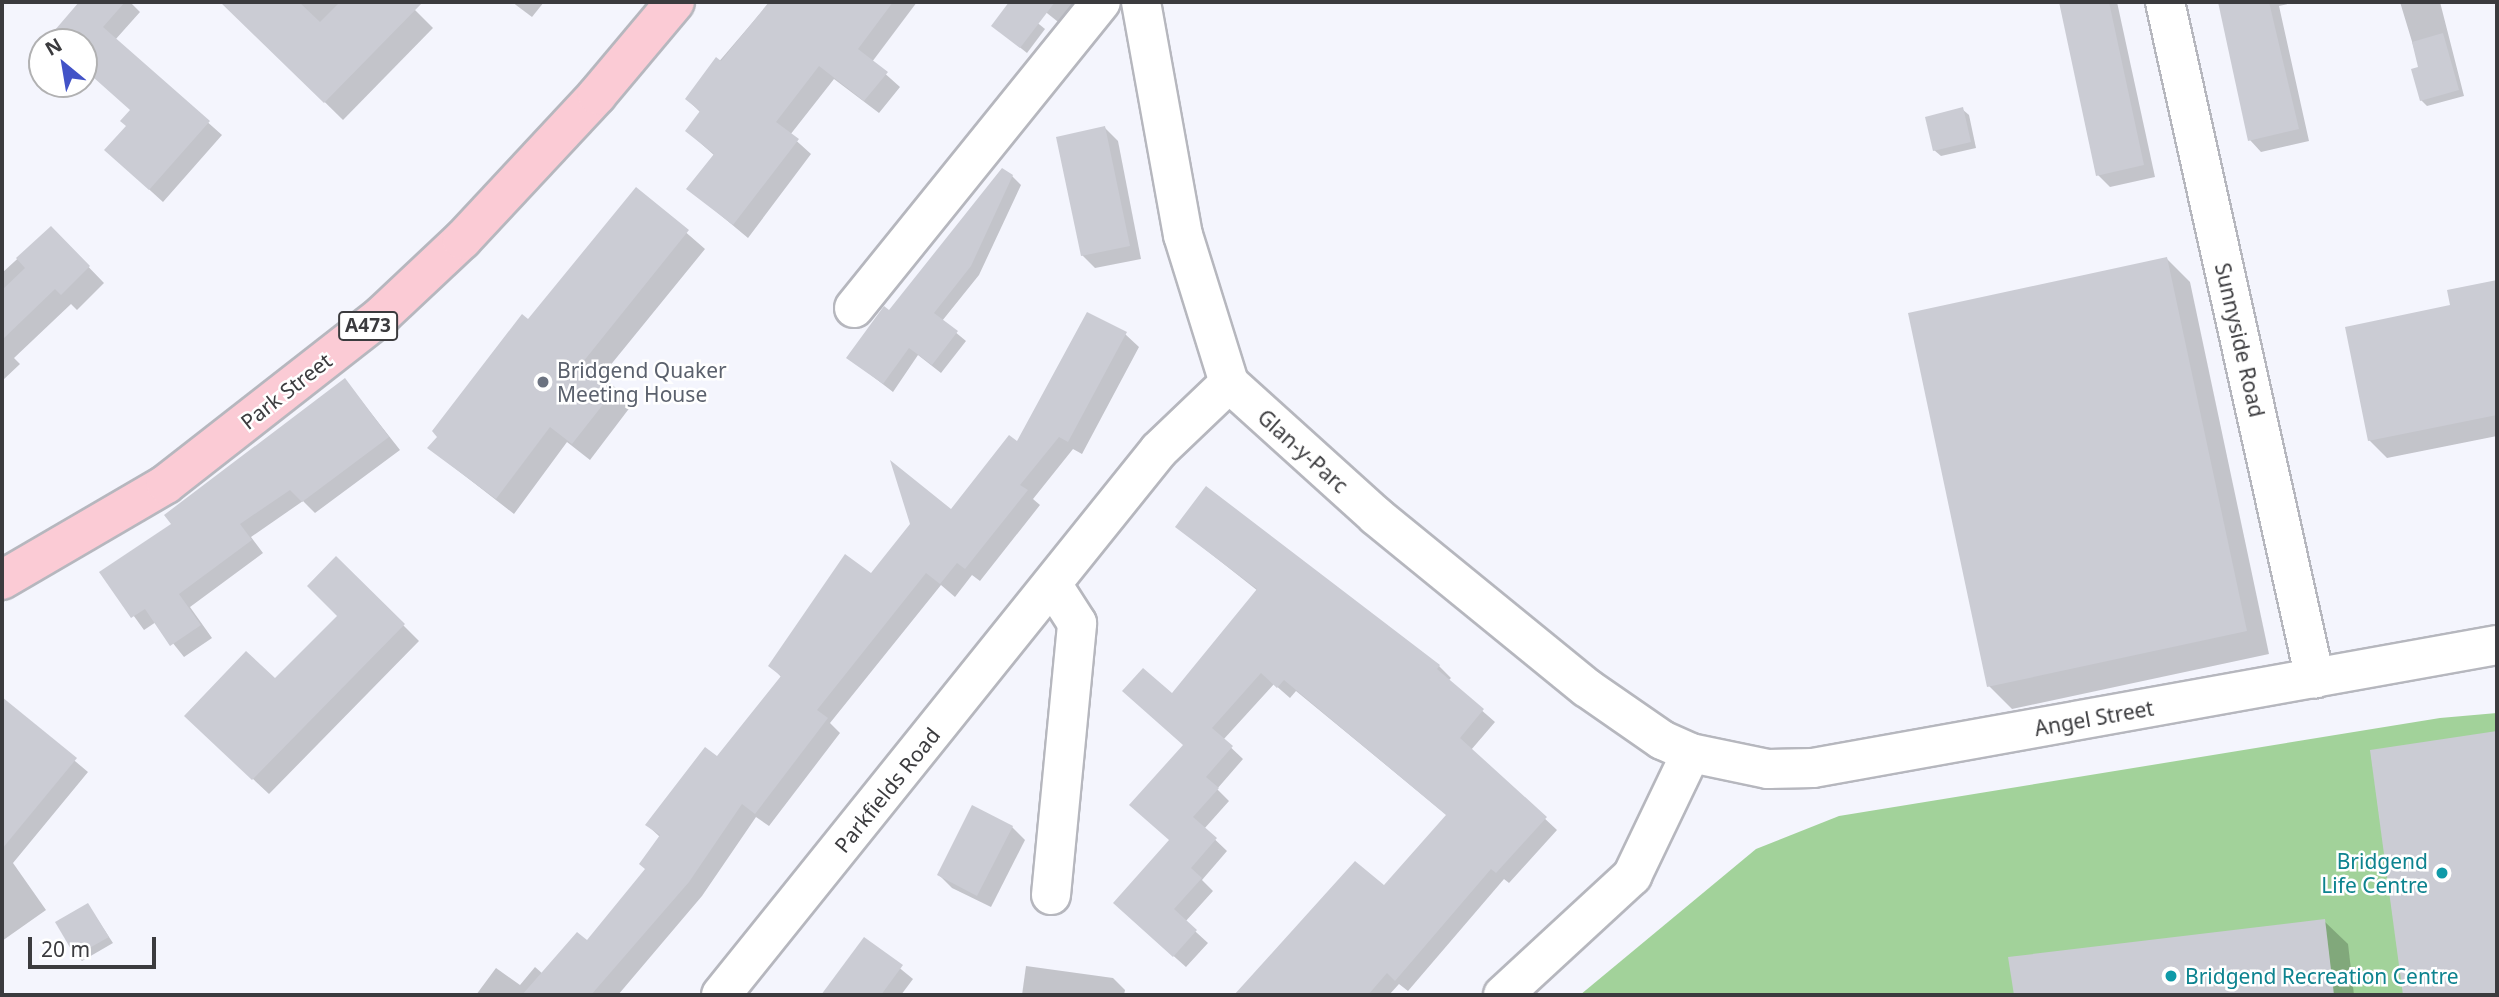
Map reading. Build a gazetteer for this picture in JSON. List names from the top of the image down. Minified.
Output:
{"streets":{"main road":["A473","Park Street"],"street":["Sunnyside Road","Glan-y-Parc","Angel Street","Parkfields Road"]},"crossings":[["Sunnyside Road","Angel Street"],["Glan-y-Parc","Angel Street"],["Glan-y-Parc","Parkfields Road"]],"places":["Bridgend Quaker Meeting House","Bridgend Life Centre","Bridgend Recreation Centre"],"scale_bar":"20 m","north":"top left"}
